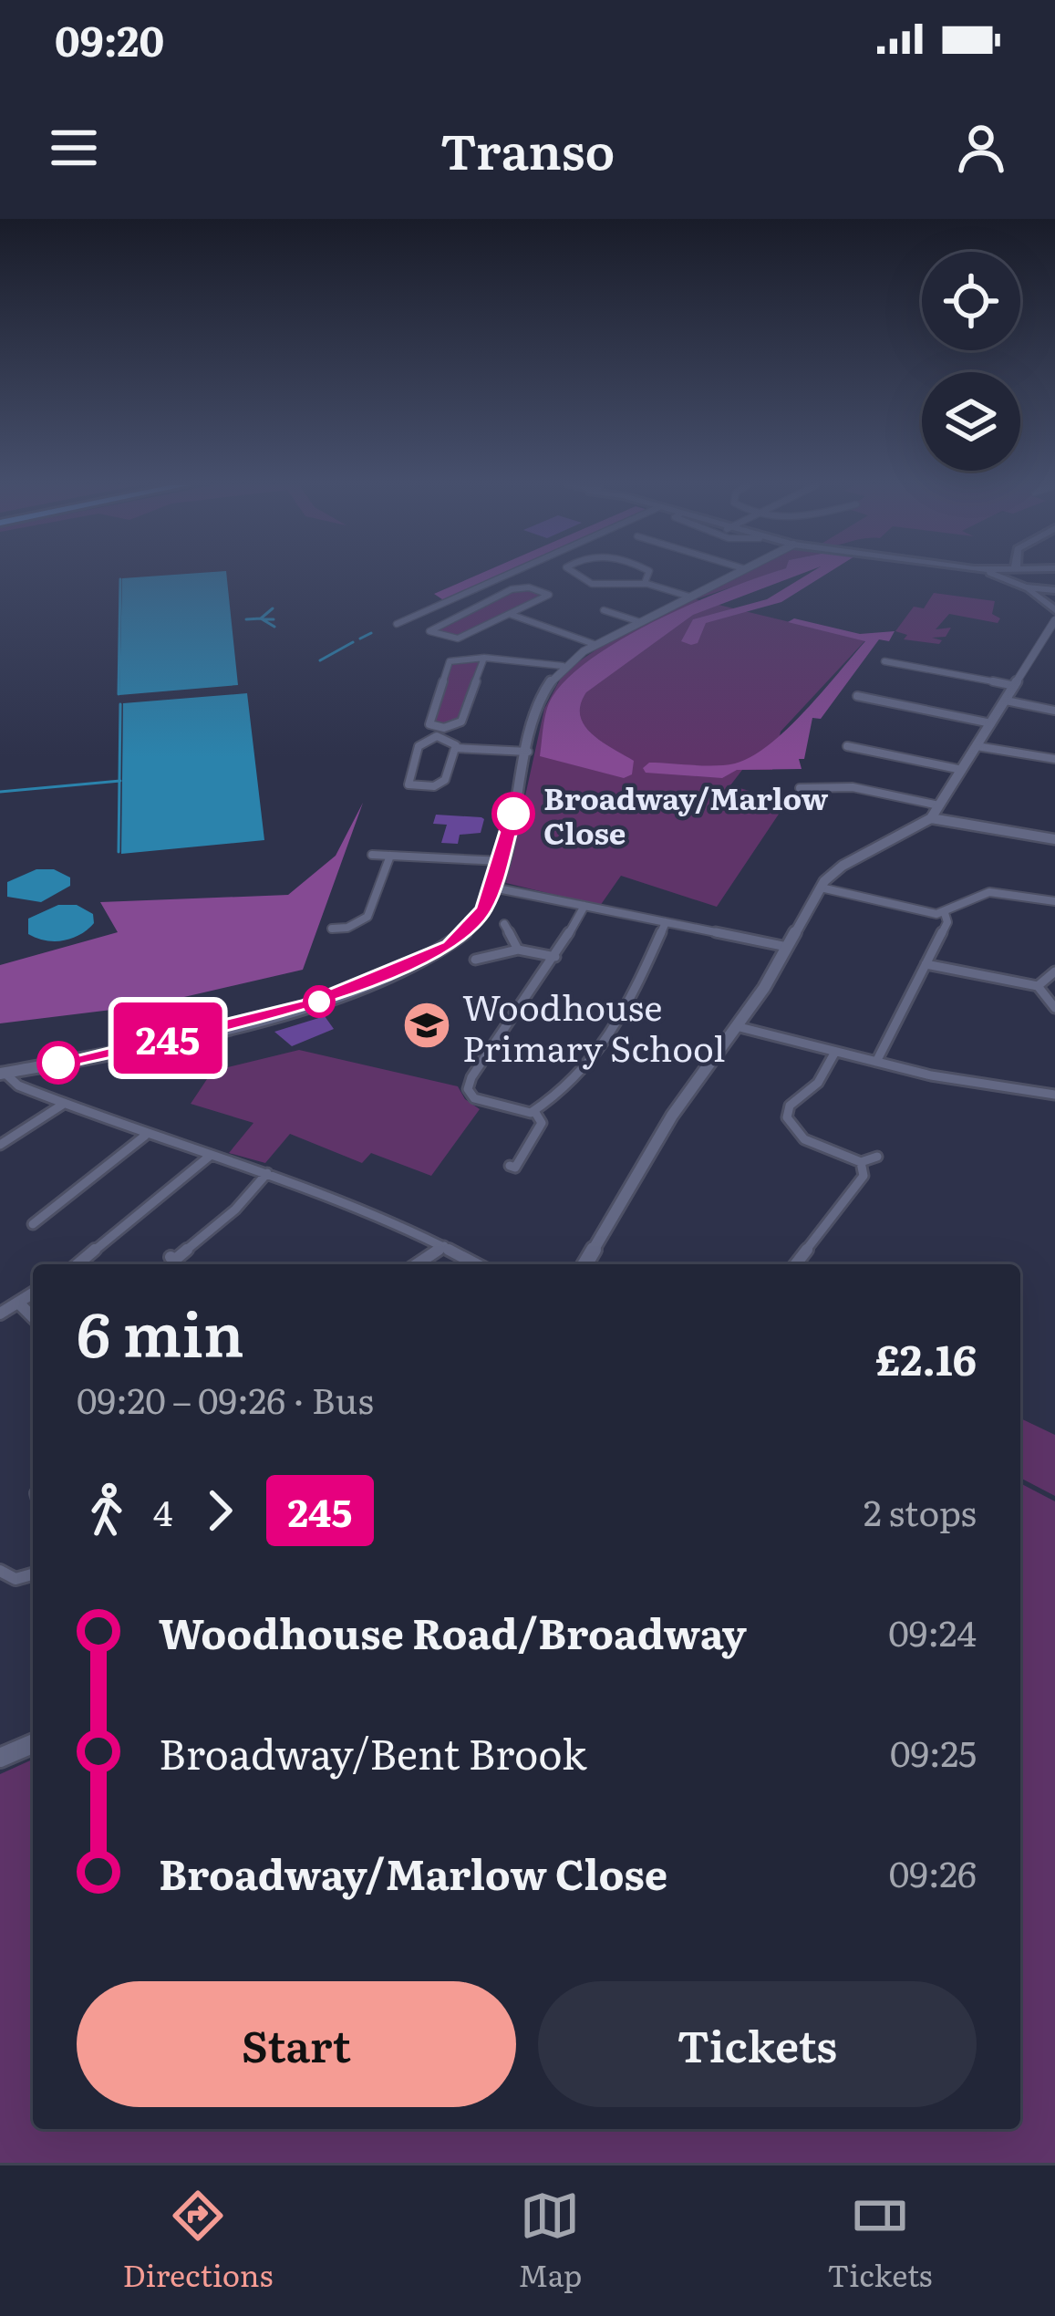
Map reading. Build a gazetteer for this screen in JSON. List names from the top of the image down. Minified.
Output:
{"places":{"other":["Broadway/Marlow Close"],"school or university":["Woodhouse Primary School"]},"lines":["bus line 245"],"page":{"status":"09:20","header":"Transo","on_map":"245","heading":["6 min","09:20 – 09:26 · Bus","£2.16"],"legs":["4","245","2 stops"],"list":[{"name":"Woodhouse Road/Broadway","value":"09:24"},{"name":"Broadway/Bent Brook","value":"09:25"},{"name":"Broadway/Marlow Close","value":"09:26"}],"buttons":["Start","Tickets"],"tabs":["Directions","Map","Tickets"]}}
